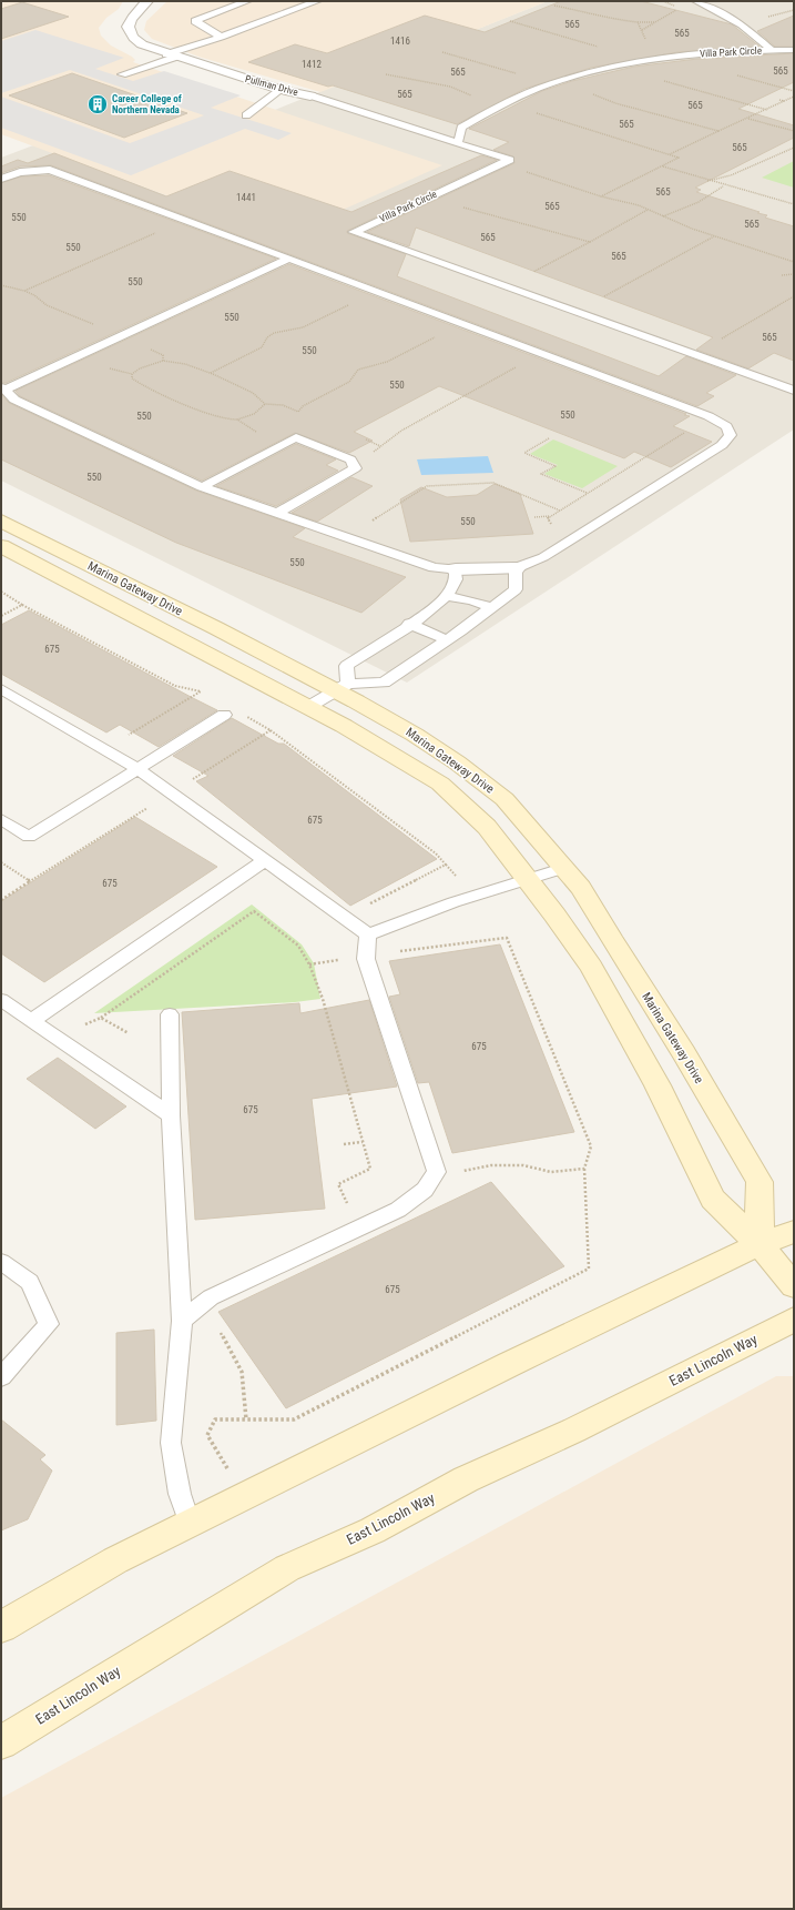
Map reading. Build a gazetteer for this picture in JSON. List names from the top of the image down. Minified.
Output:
{"streets":{"street":["Pullman Drive","Marina Gateway Drive","East Lincoln Way"],"lane":["Villa Park Circle"]},"crossings":[["Villa Park Circle","Pullman Drive"]],"places":{"building":["Career College of Northern Nevada"]},"house_numbers":["565","565","1416","1412","565","565","565","565","565","565","565","1441","565","550","565","565","550","565","550","550","565","550","550","550","550","550","550","550","675","675","675","675","675","675"]}
